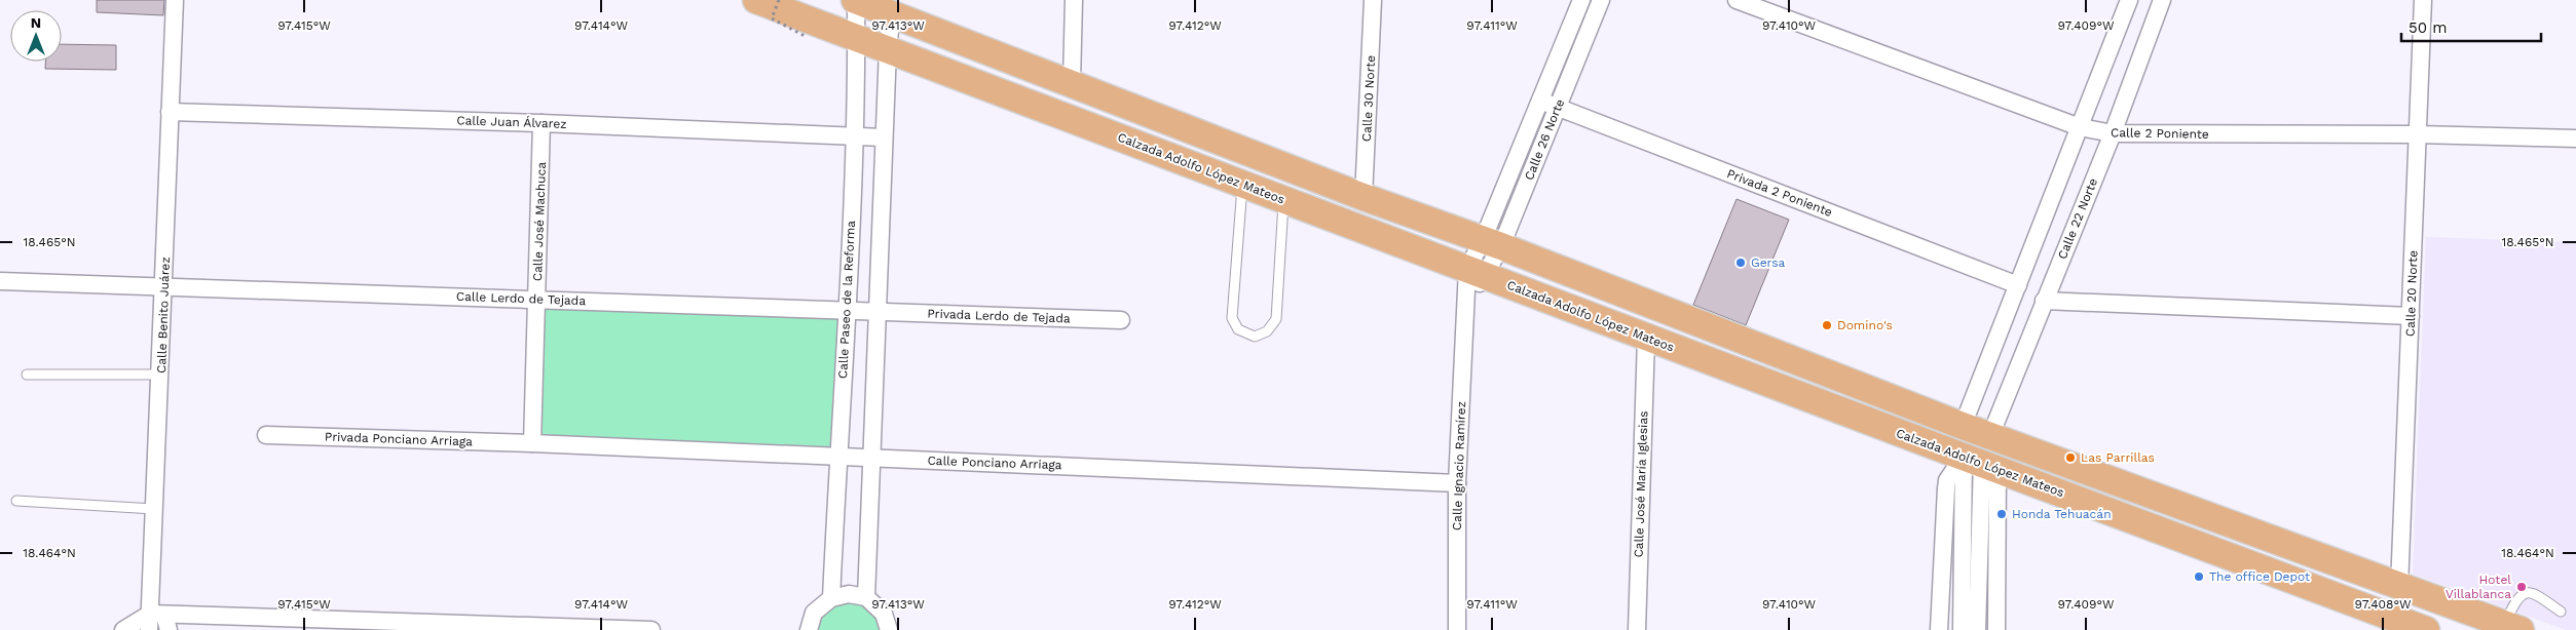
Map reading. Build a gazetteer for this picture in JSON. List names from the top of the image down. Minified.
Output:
{"streets":{"main road":["Calzada Adolfo López Mateos"],"street":["Calle 30 Norte","Calle Juan Álvarez","Calle 2 Poniente","Calle 26 Norte","Privada 2 Poniente","Calle 22 Norte","Calle José Machuca","Calle 20 Norte","Calle Lerdo de Tejada","Calle Paseo de la Reforma","Calle Benito Juárez","Privada Lerdo de Tejada","Privada Ponciano Arriaga","Calle Ponciano Arriaga","Calle Ignacio Ramírez","Calle José María Iglesias"]},"crossings":[["Calle Juan Álvarez","Calle José Machuca"],["Calle Juan Álvarez","Calle Paseo de la Reforma"],["Calle Juan Álvarez","Calle Benito Juárez"],["Calle 2 Poniente","Calle 22 Norte"],["Calle 2 Poniente","Calle 20 Norte"],["Calle 26 Norte","Calzada Adolfo López Mateos"],["Calle 26 Norte","Privada 2 Poniente"],["Calle 26 Norte","Calle Ignacio Ramírez"],["Calzada Adolfo López Mateos","Calle Paseo de la Reforma"],["Calzada Adolfo López Mateos","Calle Ignacio Ramírez"],["Calzada Adolfo López Mateos","Calle José María Iglesias"],["Calle José Machuca","Calle Lerdo de Tejada"],["Calle José Machuca","Privada Ponciano Arriaga"],["Calle José Machuca","Calle Ponciano Arriaga"],["Calle Lerdo de Tejada","Calle Paseo de la Reforma"],["Calle Lerdo de Tejada","Calle Benito Juárez"],["Calle Lerdo de Tejada","Privada Lerdo de Tejada"],["Calle Paseo de la Reforma","Calle Ponciano Arriaga"],["Privada Ponciano Arriaga","Calle Ponciano Arriaga"],["Calle Ponciano Arriaga","Calle Ignacio Ramírez"]],"places":["Gersa","Domino's","Las Parrillas","Honda Tehuacán","The office Depot","Hotel Villablanca"],"scale_bar":"50 m","north":"top","coordinates":["97.415°W","97.414°W","97.413°W","97.412°W","97.411°W","97.410°W","97.409°W","18.465°N","18.464°N","97.408°W"]}
